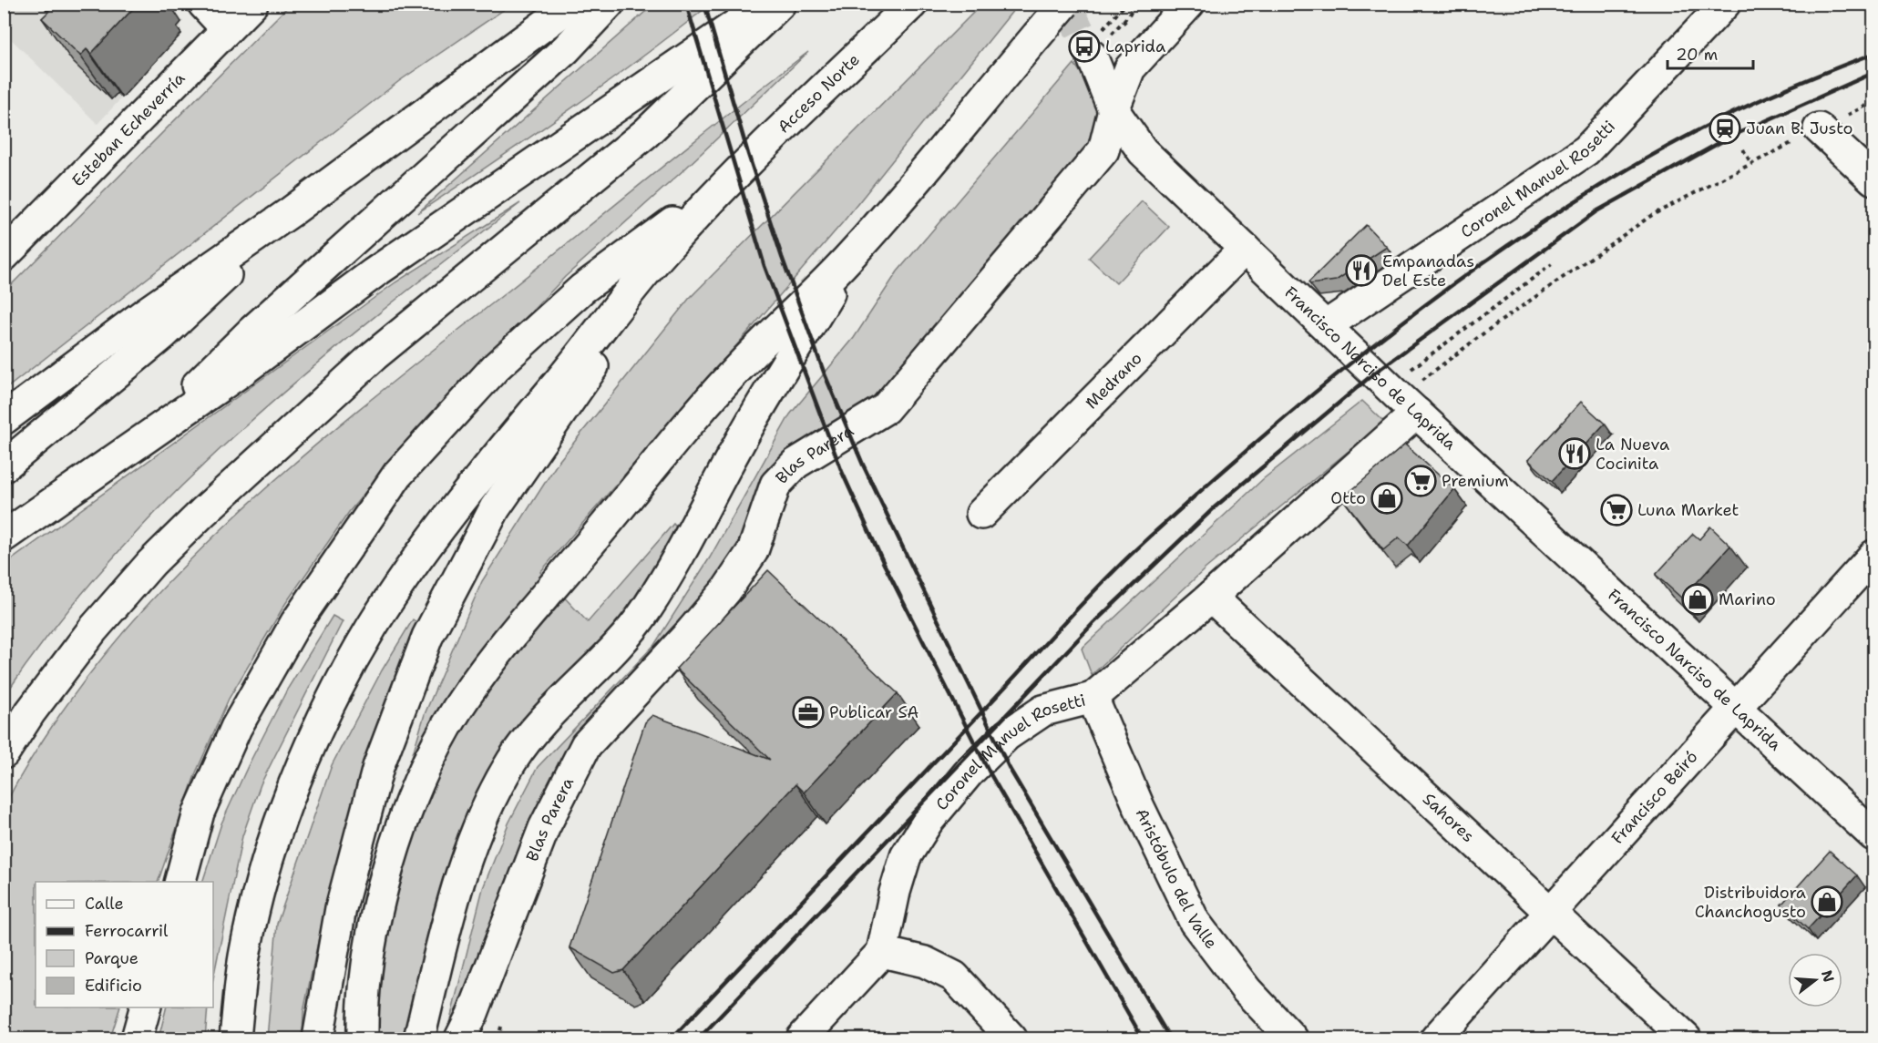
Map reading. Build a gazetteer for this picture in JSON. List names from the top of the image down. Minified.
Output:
{"streets":{"main road":["Acceso Norte","Esteban Echeverría","Coronel Manuel Rosetti","Francisco Narciso de Laprida","Medrano","Blas Parera","Francisco Beiró","Sahores","Aristóbulo del Valle"]},"crossings":[["Coronel Manuel Rosetti","Francisco Narciso de Laprida"],["Coronel Manuel Rosetti","Sahores"],["Coronel Manuel Rosetti","Aristóbulo del Valle"],["Francisco Narciso de Laprida","Medrano"],["Francisco Narciso de Laprida","Blas Parera"],["Francisco Narciso de Laprida","Francisco Beiró"],["Francisco Beiró","Sahores"]],"places":{"bus stop":["Laprida"],"station":["Juan B. Justo"],"restaurant":["Empanadas Del Este","La Nueva Cocinita"],"supermarket":["Premium","Luna Market"],"shop":["Otto","Marino","Distribuidora Chanchogusto"],"office":["Publicar SA"]},"legend":["Calle","Ferrocarril","Parque","Edificio"],"scale_bar":"20 m","north":"right"}
